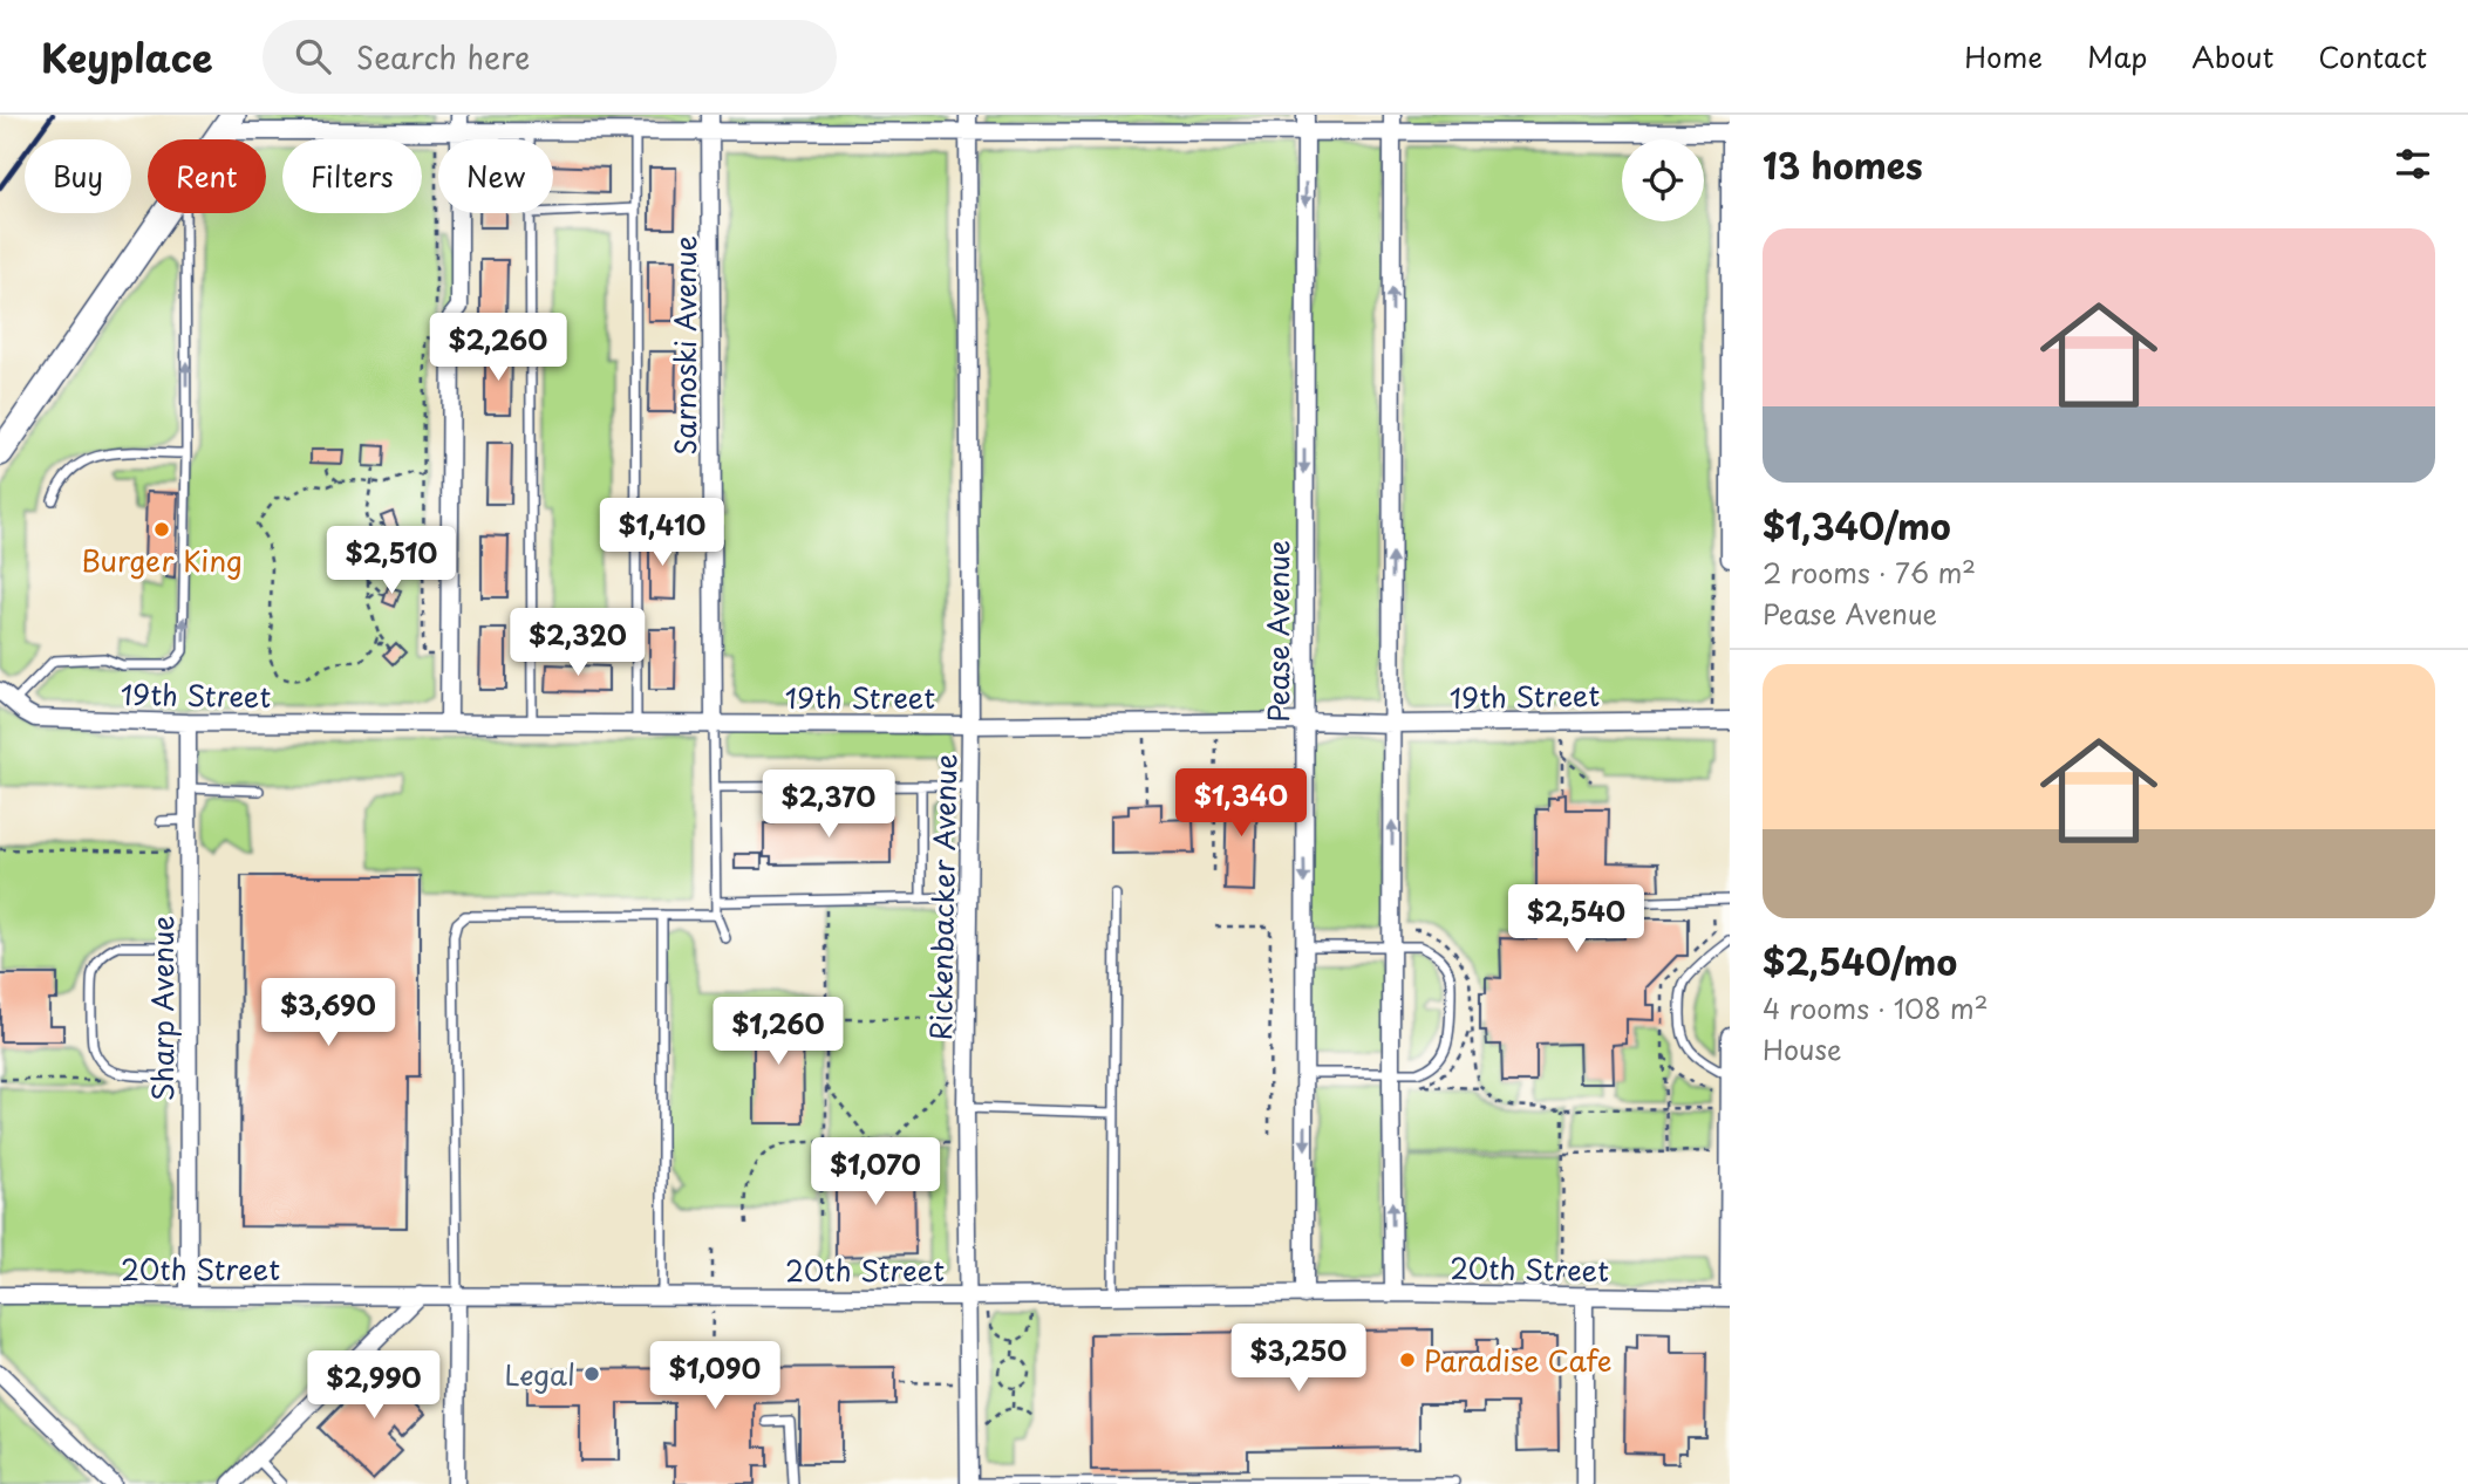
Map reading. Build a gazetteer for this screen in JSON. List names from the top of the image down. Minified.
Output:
{"streets":{"street":["Sarnoski Avenue","Pease Avenue","19th Street","Rickenbacker Avenue","Sharp Avenue","20th Street"]},"crossings":[["Sarnoski Avenue","19th Street"],["Pease Avenue","19th Street"],["Pease Avenue","20th Street"],["19th Street","Rickenbacker Avenue"],["19th Street","Sharp Avenue"],["Rickenbacker Avenue","20th Street"],["Sharp Avenue","20th Street"]],"places":["Burger King","Paradise Cafe","Legal"],"page":{"header":"Keyplace","search":"Search here","nav":["Home","Map","About","Contact"],"heading":"13 homes","chip":["Buy","Rent","Filters","New"],"list":[{"name":"$1,340/mo","note":"2 rooms · 76 m² · Pease Avenue"},{"name":"$2,540/mo","note":"4 rooms · 108 m² · House"}],"price":["$2,260","$1,410","$2,510","$2,320","$1,340","$2,370","$2,540","$3,690","$1,260","$1,070","$3,250","$1,090","$2,990"]}}
